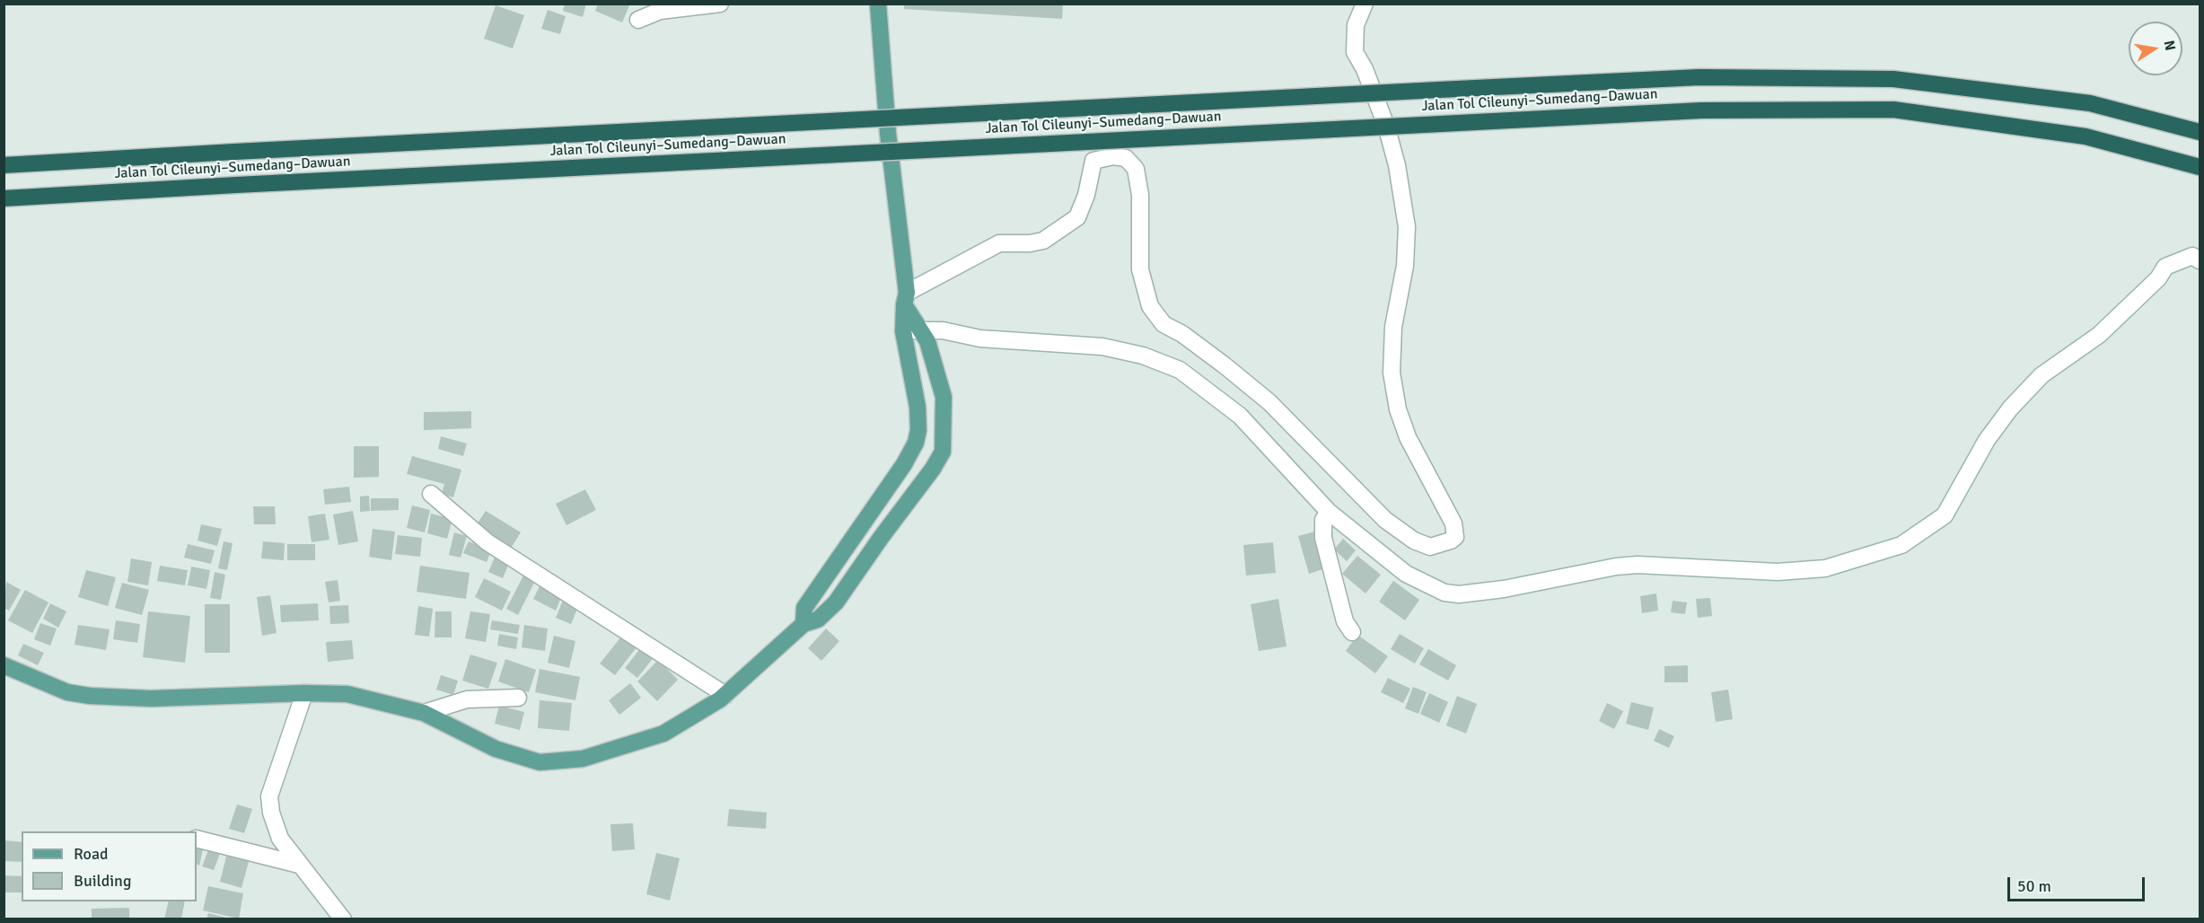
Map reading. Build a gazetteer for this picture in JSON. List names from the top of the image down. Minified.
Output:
{"streets":{"highway":["Jalan Tol Cileunyi–Sumedang–Dawuan"]},"legend":["Road","Building"],"scale_bar":"50 m","north":"right"}
